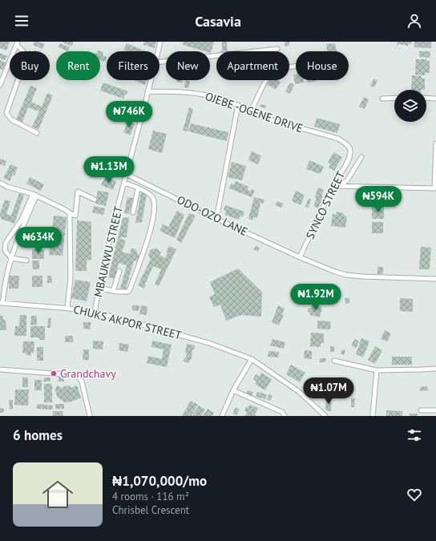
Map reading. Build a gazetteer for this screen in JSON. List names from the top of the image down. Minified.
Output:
{"streets":{"street":["OJEBE -OGENE DRIVE","SYNCO STREET","ODO-OZO LANE","MBAUKWU STREET","CHUKS AKPOR STREET"]},"crossings":[["OJEBE -OGENE DRIVE","SYNCO STREET"],["OJEBE -OGENE DRIVE","MBAUKWU STREET"],["SYNCO STREET","ODO-OZO LANE"],["ODO-OZO LANE","MBAUKWU STREET"],["MBAUKWU STREET","CHUKS AKPOR STREET"]],"places":["Grandchavy"],"page":{"header":"Casavia","chip":["Buy","Rent","Filters","New","Apartment","House"],"price":["₦746K","₦1.13M","₦594K","₦634K","₦1.92M","₦1.07M"],"heading":"6 homes","list":[{"name":"₦1,070,000/mo","note":"4 rooms · 116 m² · Chrisbel Crescent"}]}}
